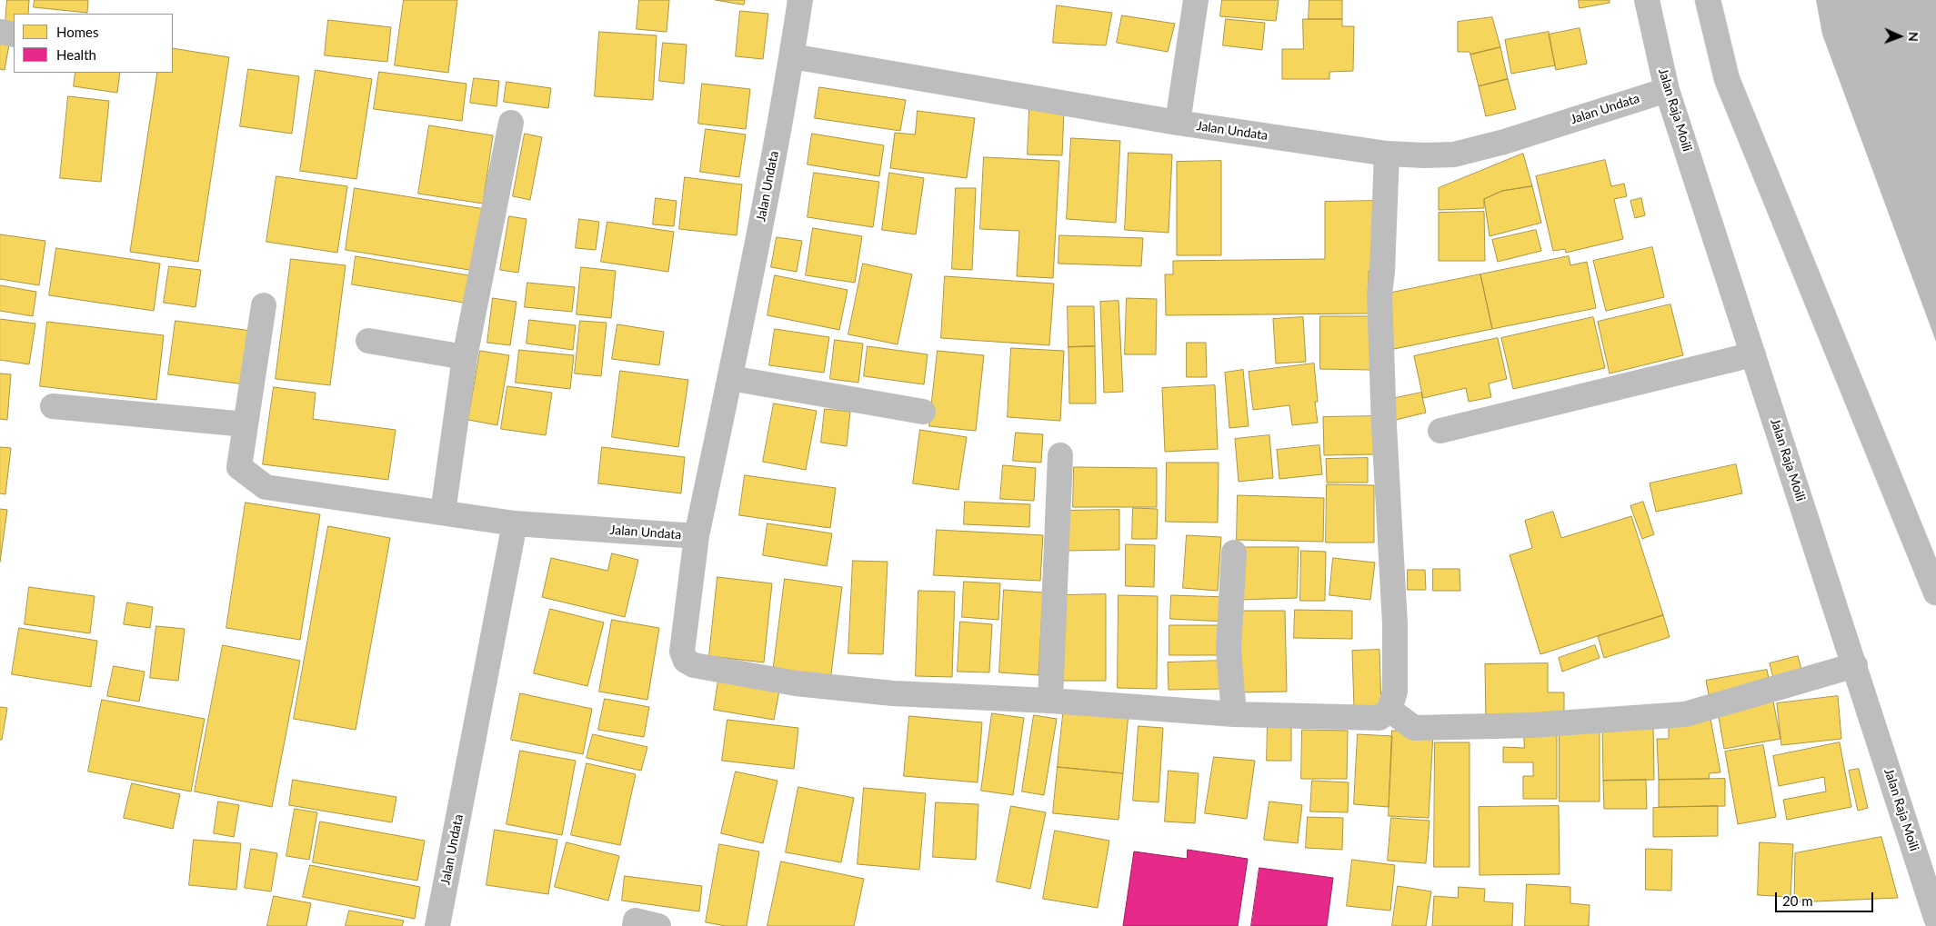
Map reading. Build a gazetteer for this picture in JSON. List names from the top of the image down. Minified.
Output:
{"streets":{"street":["Jalan Undata","Jalan Raja Moili"]},"crossings":[["Jalan Undata","Jalan Raja Moili"]],"legend":["Homes","Health"],"scale_bar":"20 m","north":"right"}
